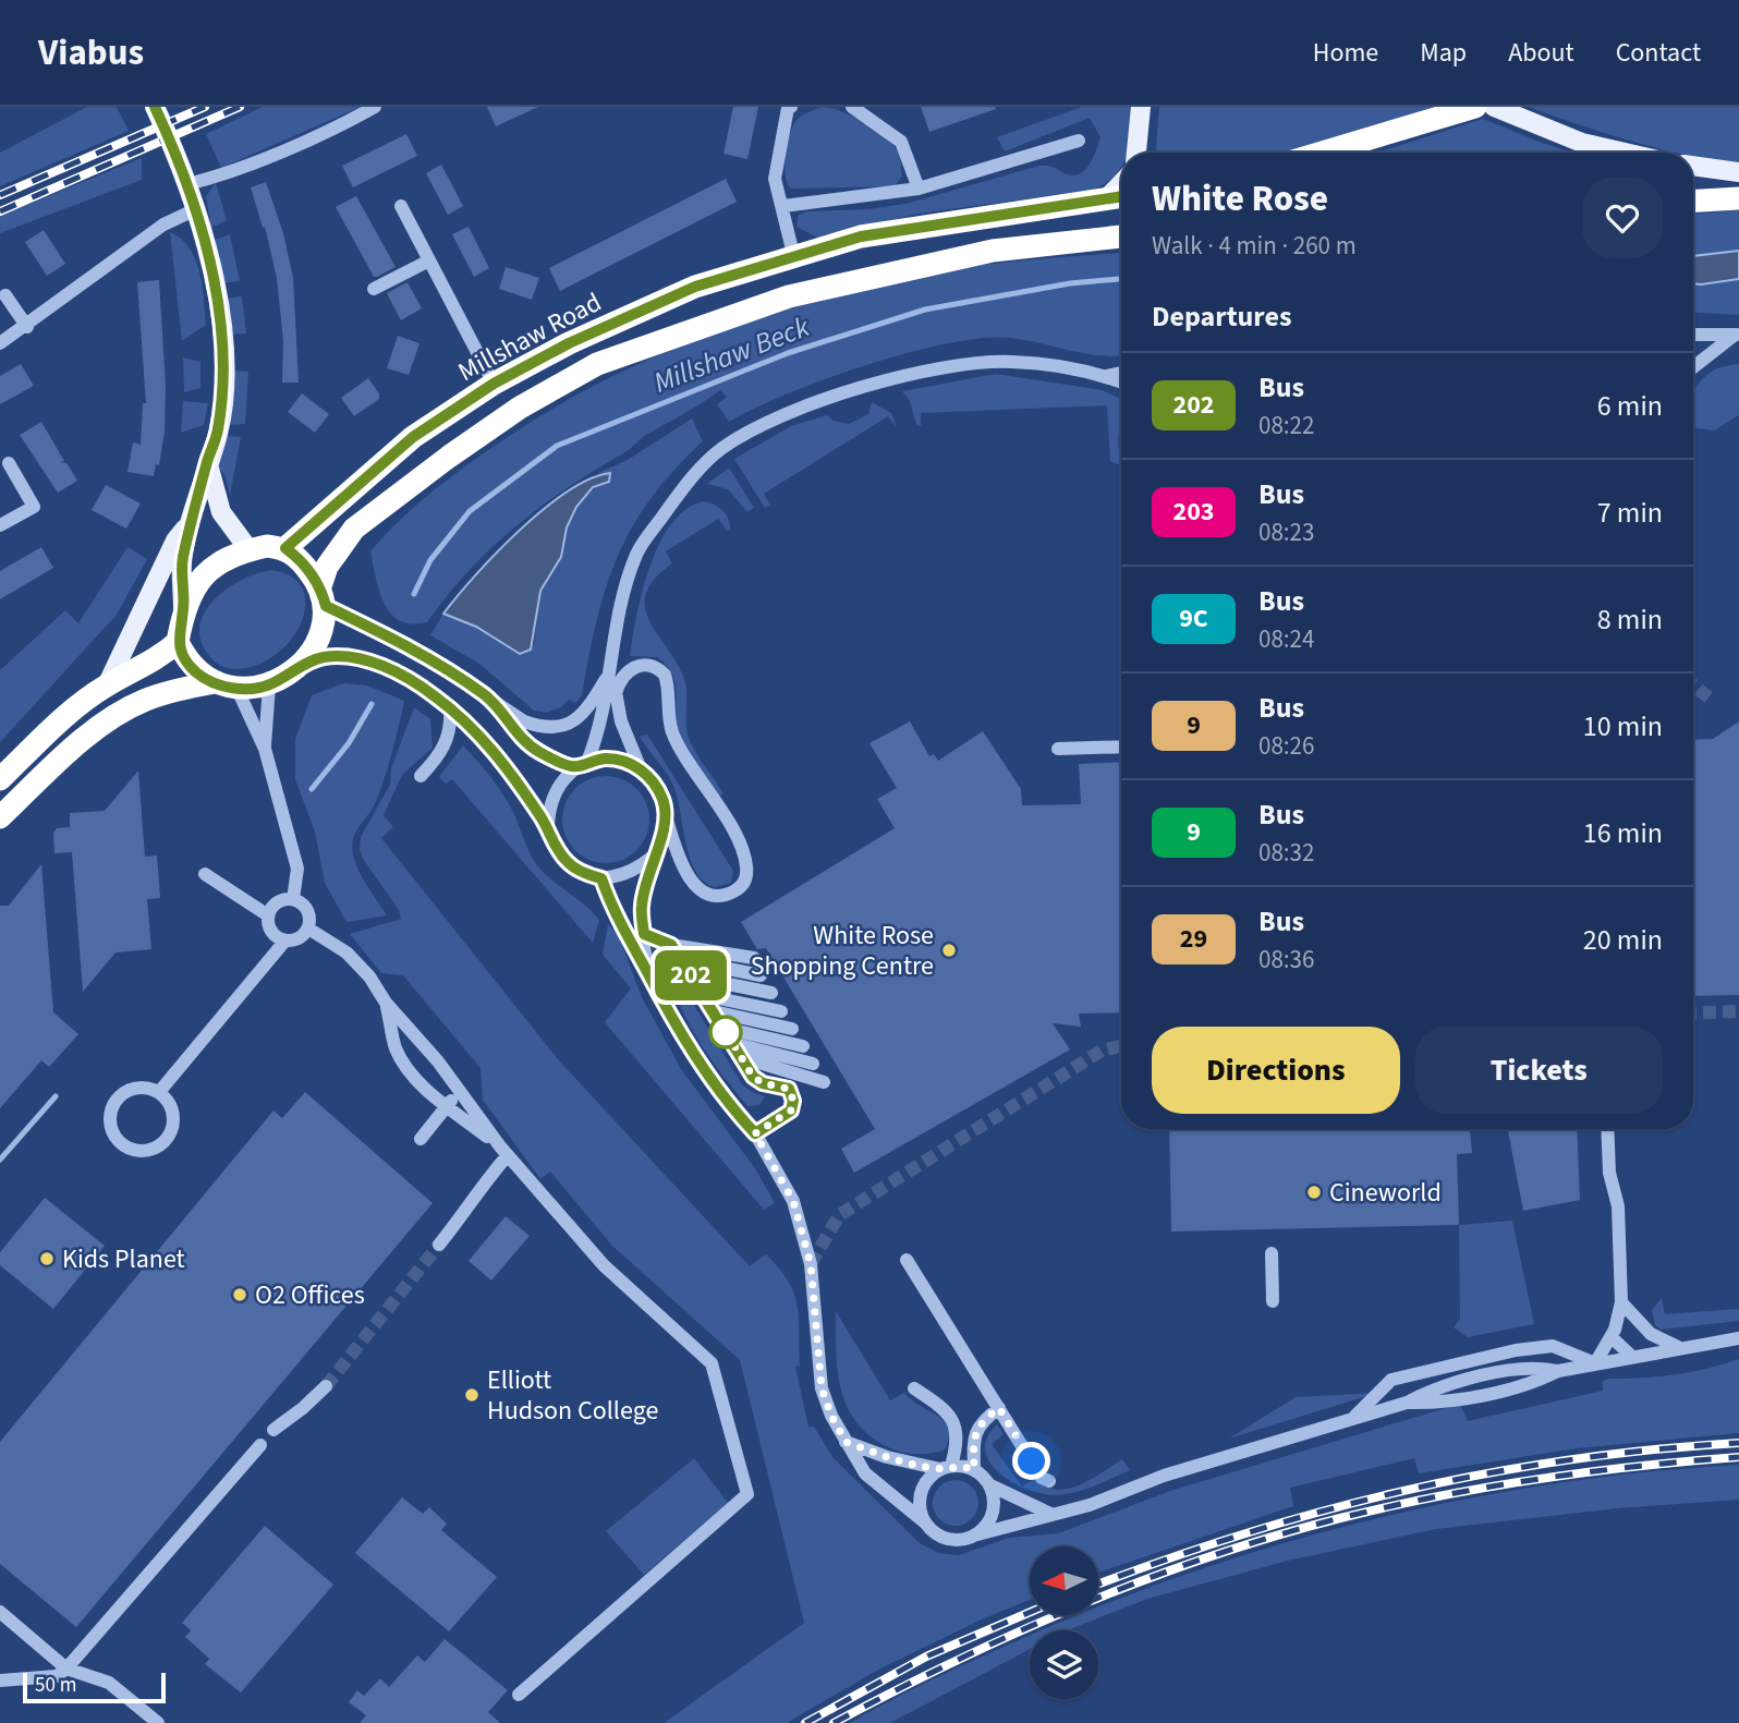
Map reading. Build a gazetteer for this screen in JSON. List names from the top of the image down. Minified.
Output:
{"streets":{"highway":["Millshaw Road"]},"water":["Millshaw Beck"],"places":["White Rose Shopping Centre","Cineworld","Kids Planet","O2 Offices","Elliott Hudson College"],"lines":["bus line 202"],"scale_bar":"50 m","north":"left","page":{"header":"Viabus","nav":["Home","Map","About","Contact"],"on_map":"202","heading":[["White Rose","Walk · 4 min · 260 m"],"Departures"],"list":[{"mark":"202","name":"Bus","note":"08:22","value":"6 min"},{"mark":"203","name":"Bus","note":"08:23","value":"7 min"},{"mark":"9C","name":"Bus","note":"08:24","value":"8 min"},{"mark":"9","name":"Bus","note":"08:26","value":"10 min"},{"mark":"9","name":"Bus","note":"08:32","value":"16 min"},{"mark":"29","name":"Bus","note":"08:36","value":"20 min"}],"buttons":["Directions","Tickets"],"scale":"50 m"}}
